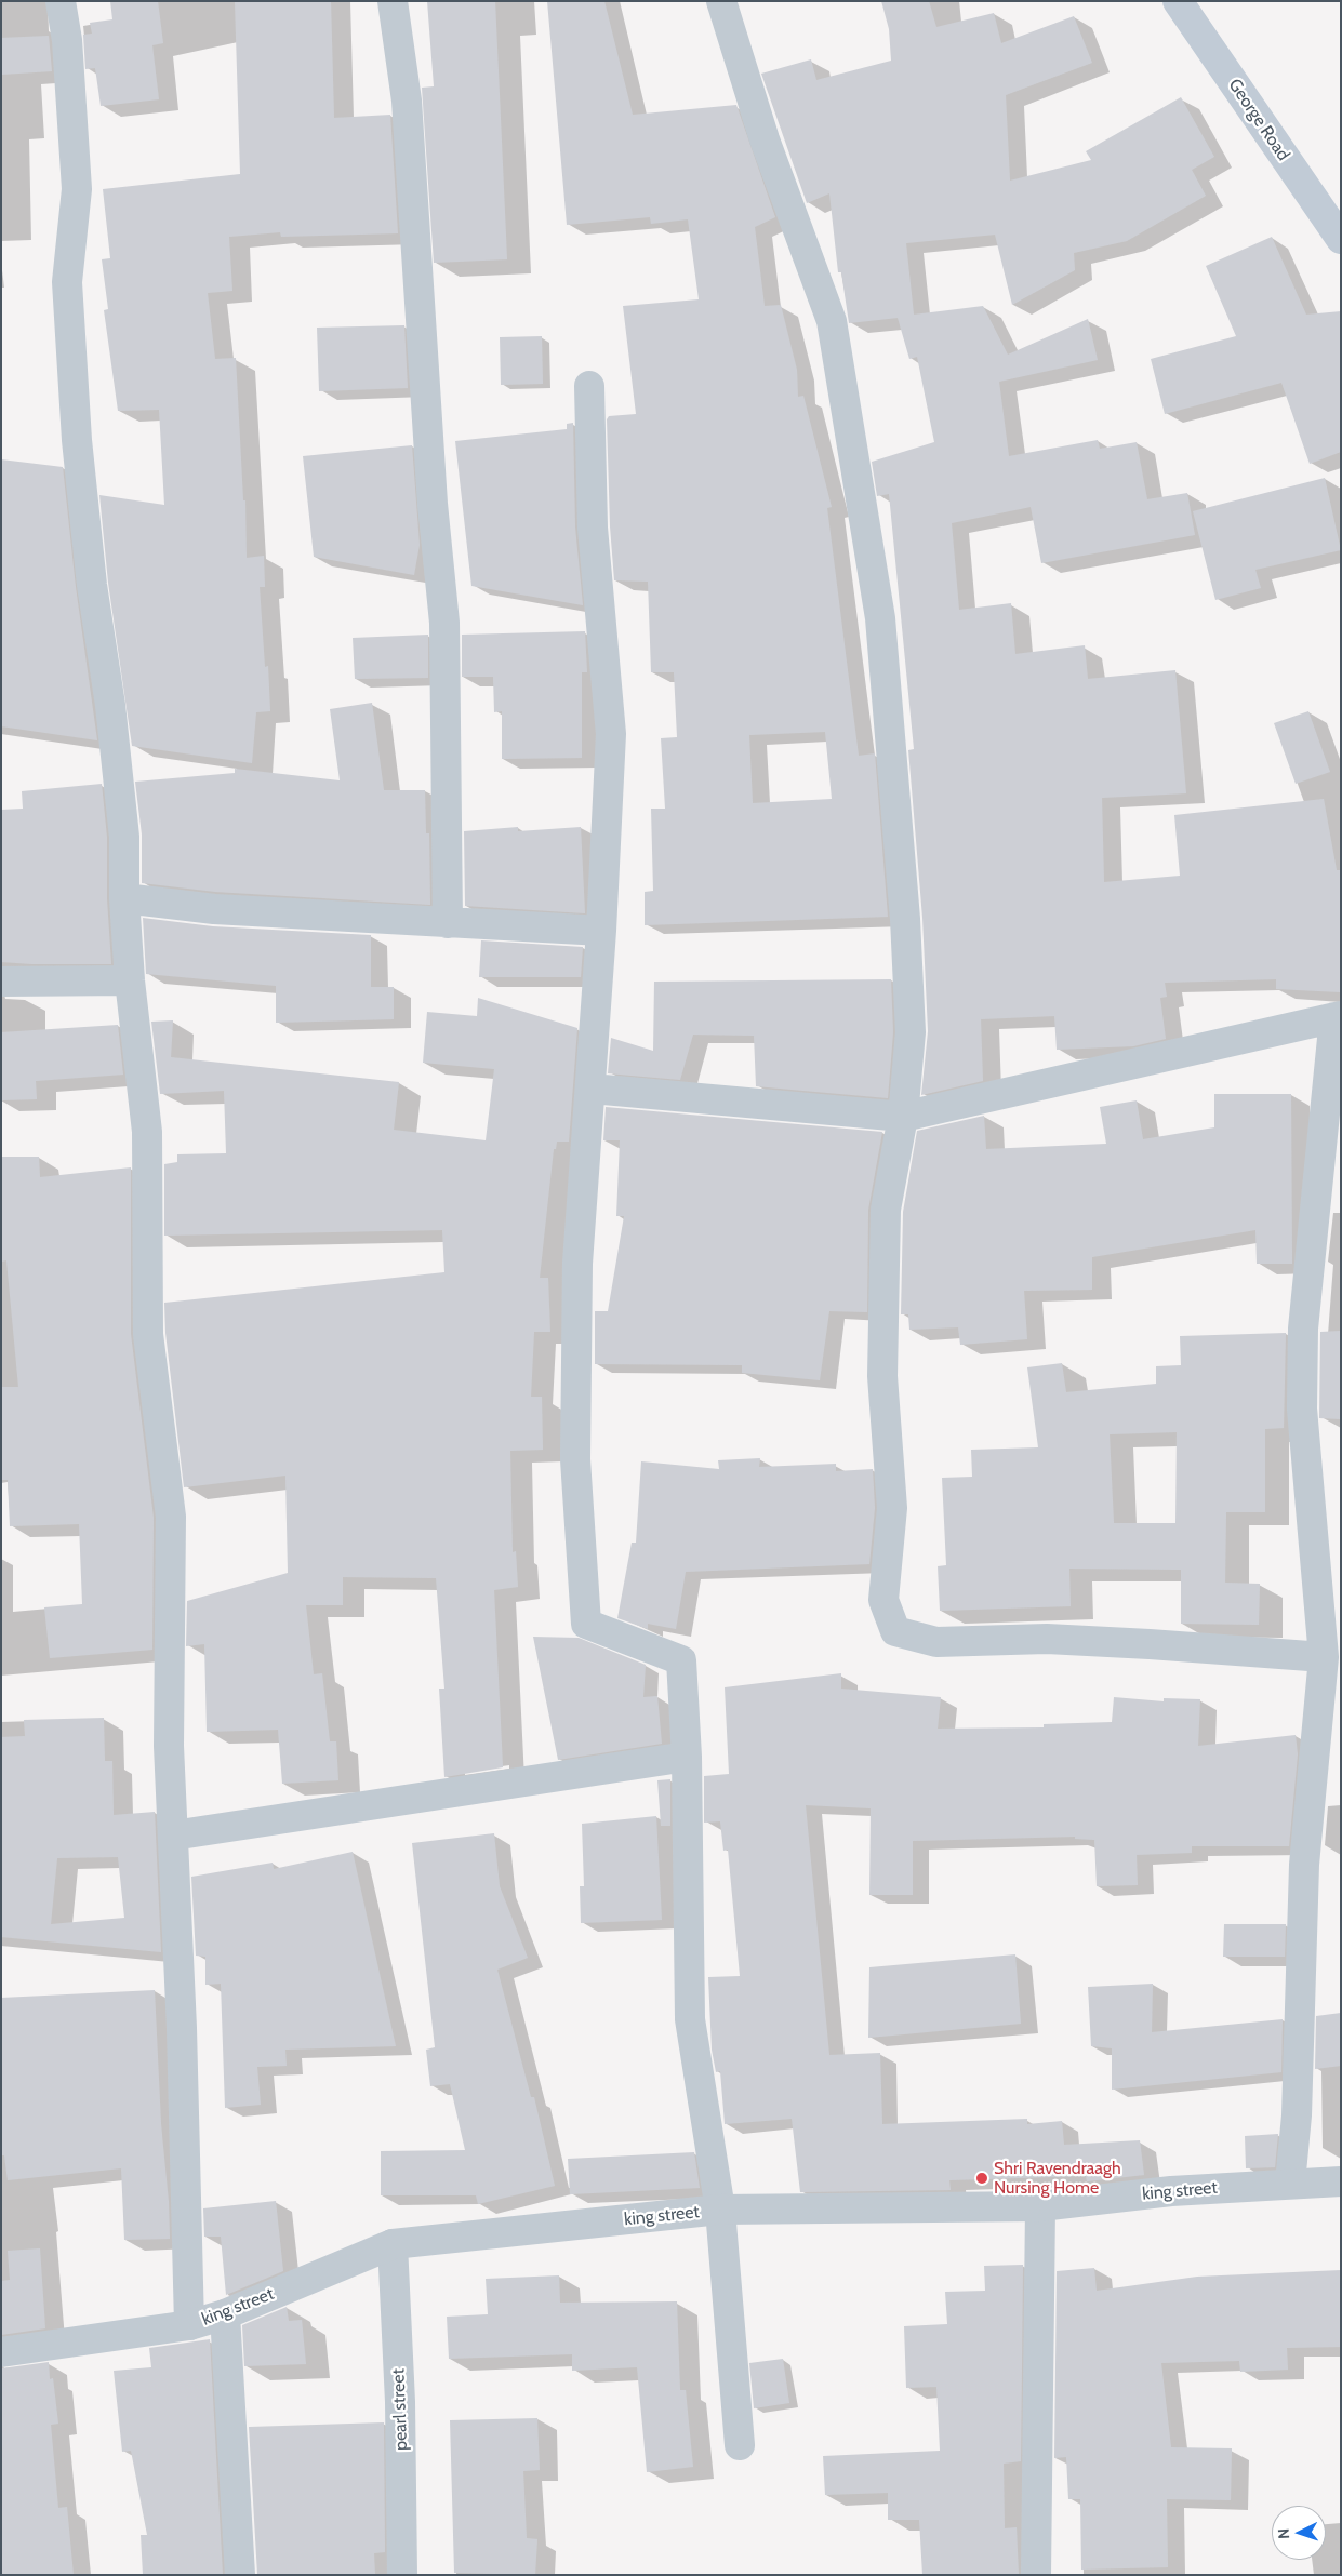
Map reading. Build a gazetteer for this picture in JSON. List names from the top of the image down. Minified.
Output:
{"streets":{"main road":["George Road"],"street":["king street","pearl street"]},"crossings":[["king street","pearl street"]],"places":["Shri Ravendraagh Nursing Home"],"north":"left"}
